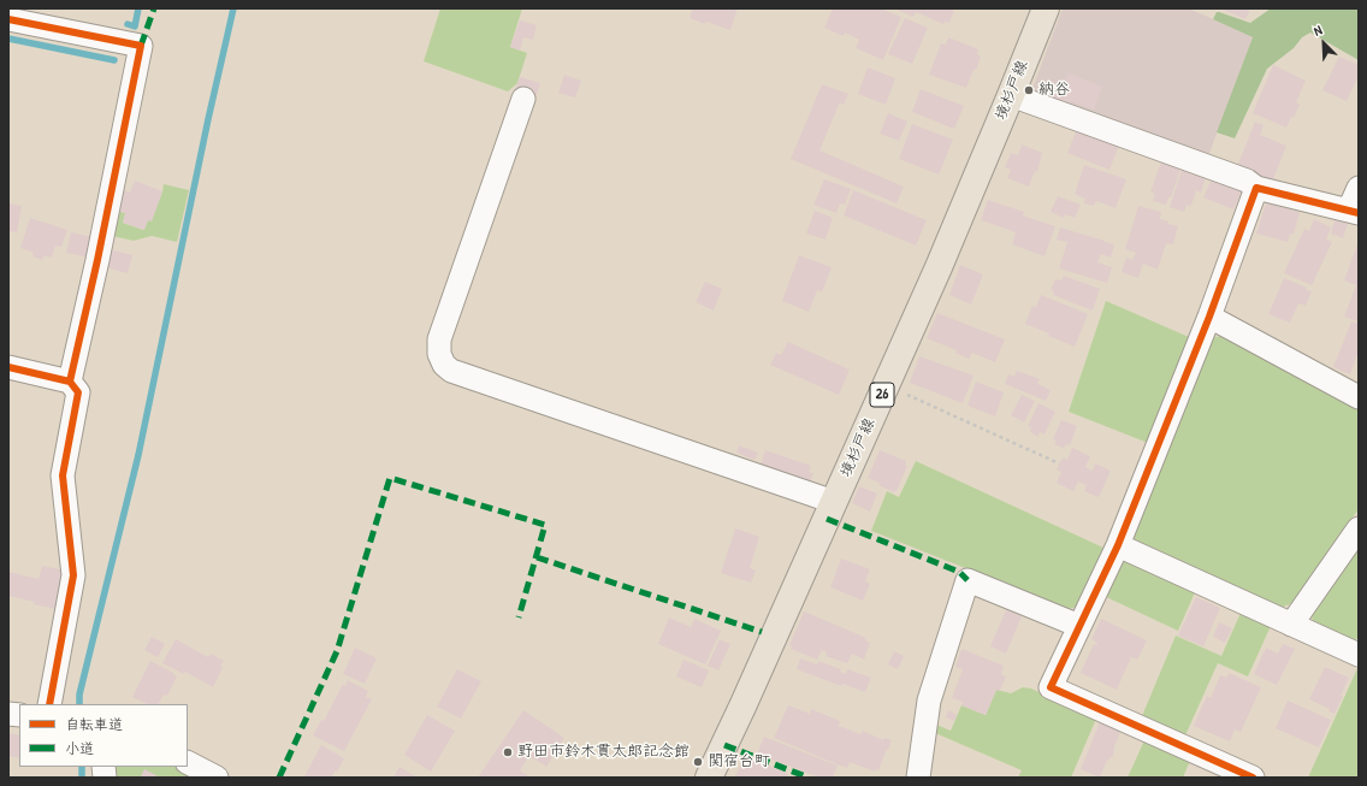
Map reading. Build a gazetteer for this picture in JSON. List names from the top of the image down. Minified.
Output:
{"streets":{"main road":["境杉戸線","26"]},"places":["納谷","野田市鈴木貫太郎記念館","関宿台町"],"legend":["自転車道","小道"],"north":"top left"}
